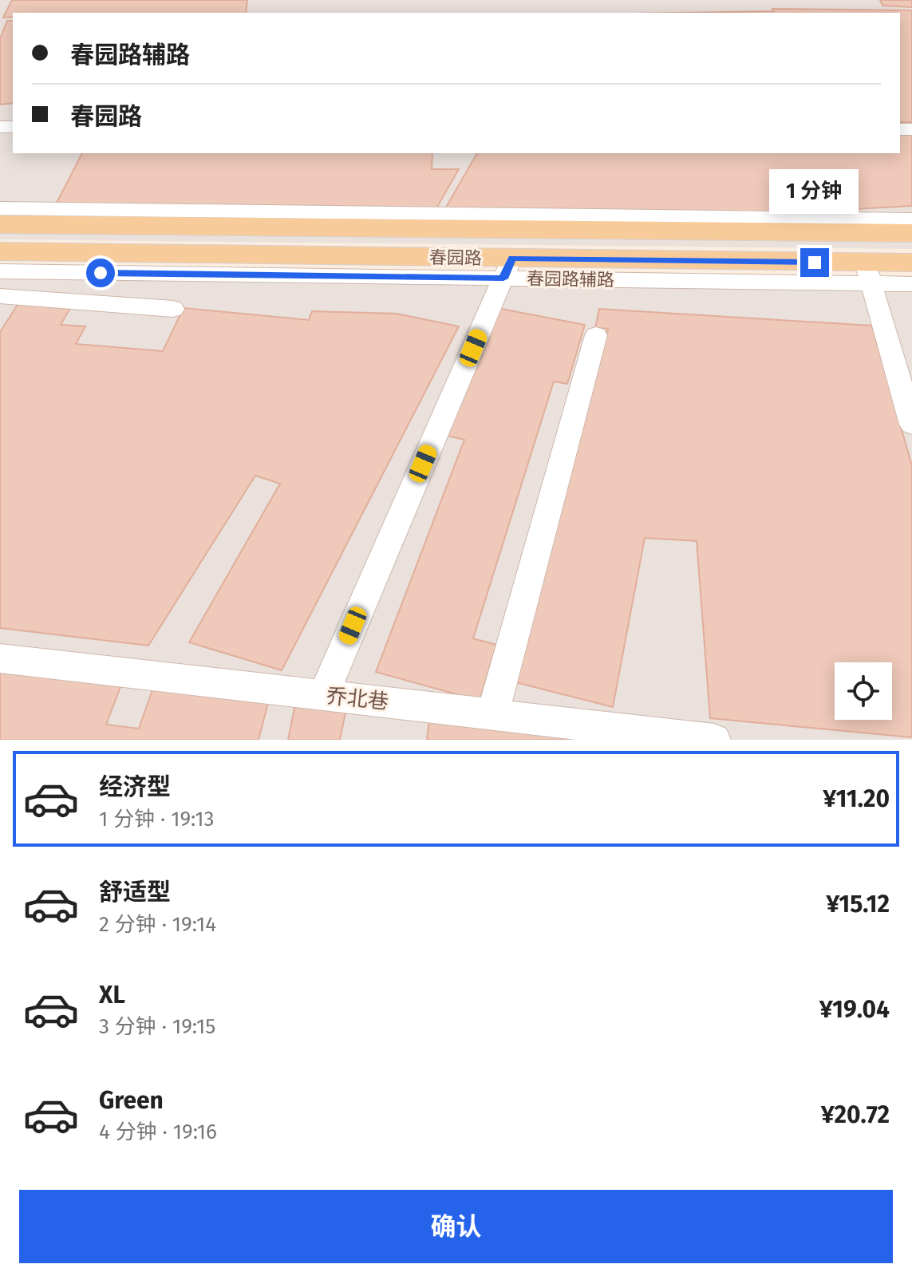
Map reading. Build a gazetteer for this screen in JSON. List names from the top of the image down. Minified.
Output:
{"streets":{"main road":["春园路"],"street":["春园路辅路","乔北巷"]},"crossings":[["春园路","春园路辅路"]],"page":{"banner":["春园路辅路","春园路"],"bubble":"1 分钟","list":[{"name":"经济型","note":"1 分钟 · 19:13","value":"¥11.20"},{"name":"舒适型","note":"2 分钟 · 19:14","value":"¥15.12"},{"name":"XL","note":"3 分钟 · 19:15","value":"¥19.04"},{"name":"Green","note":"4 分钟 · 19:16","value":"¥20.72"}],"buttons":"确认"}}
